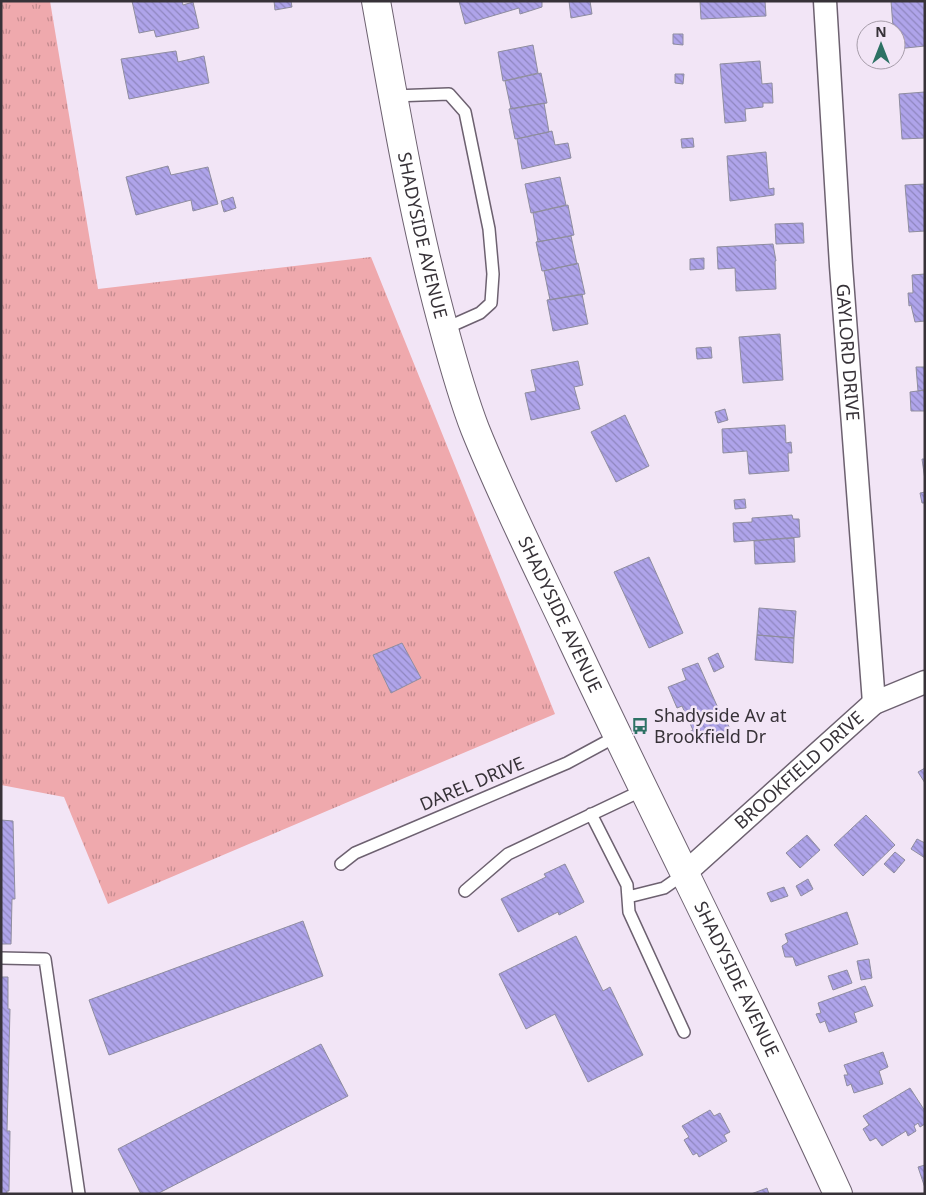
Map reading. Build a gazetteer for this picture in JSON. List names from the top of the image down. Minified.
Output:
{"streets":{"street":["SHADYSIDE AVENUE","GAYLORD DRIVE","BROOKFIELD DRIVE"],"lane":["DAREL DRIVE"]},"crossings":[["SHADYSIDE AVENUE","BROOKFIELD DRIVE"],["SHADYSIDE AVENUE","DAREL DRIVE"],["GAYLORD DRIVE","BROOKFIELD DRIVE"]],"places":{"bus stop":["Shadyside Av at Brookfield Dr"]},"north":"top"}
